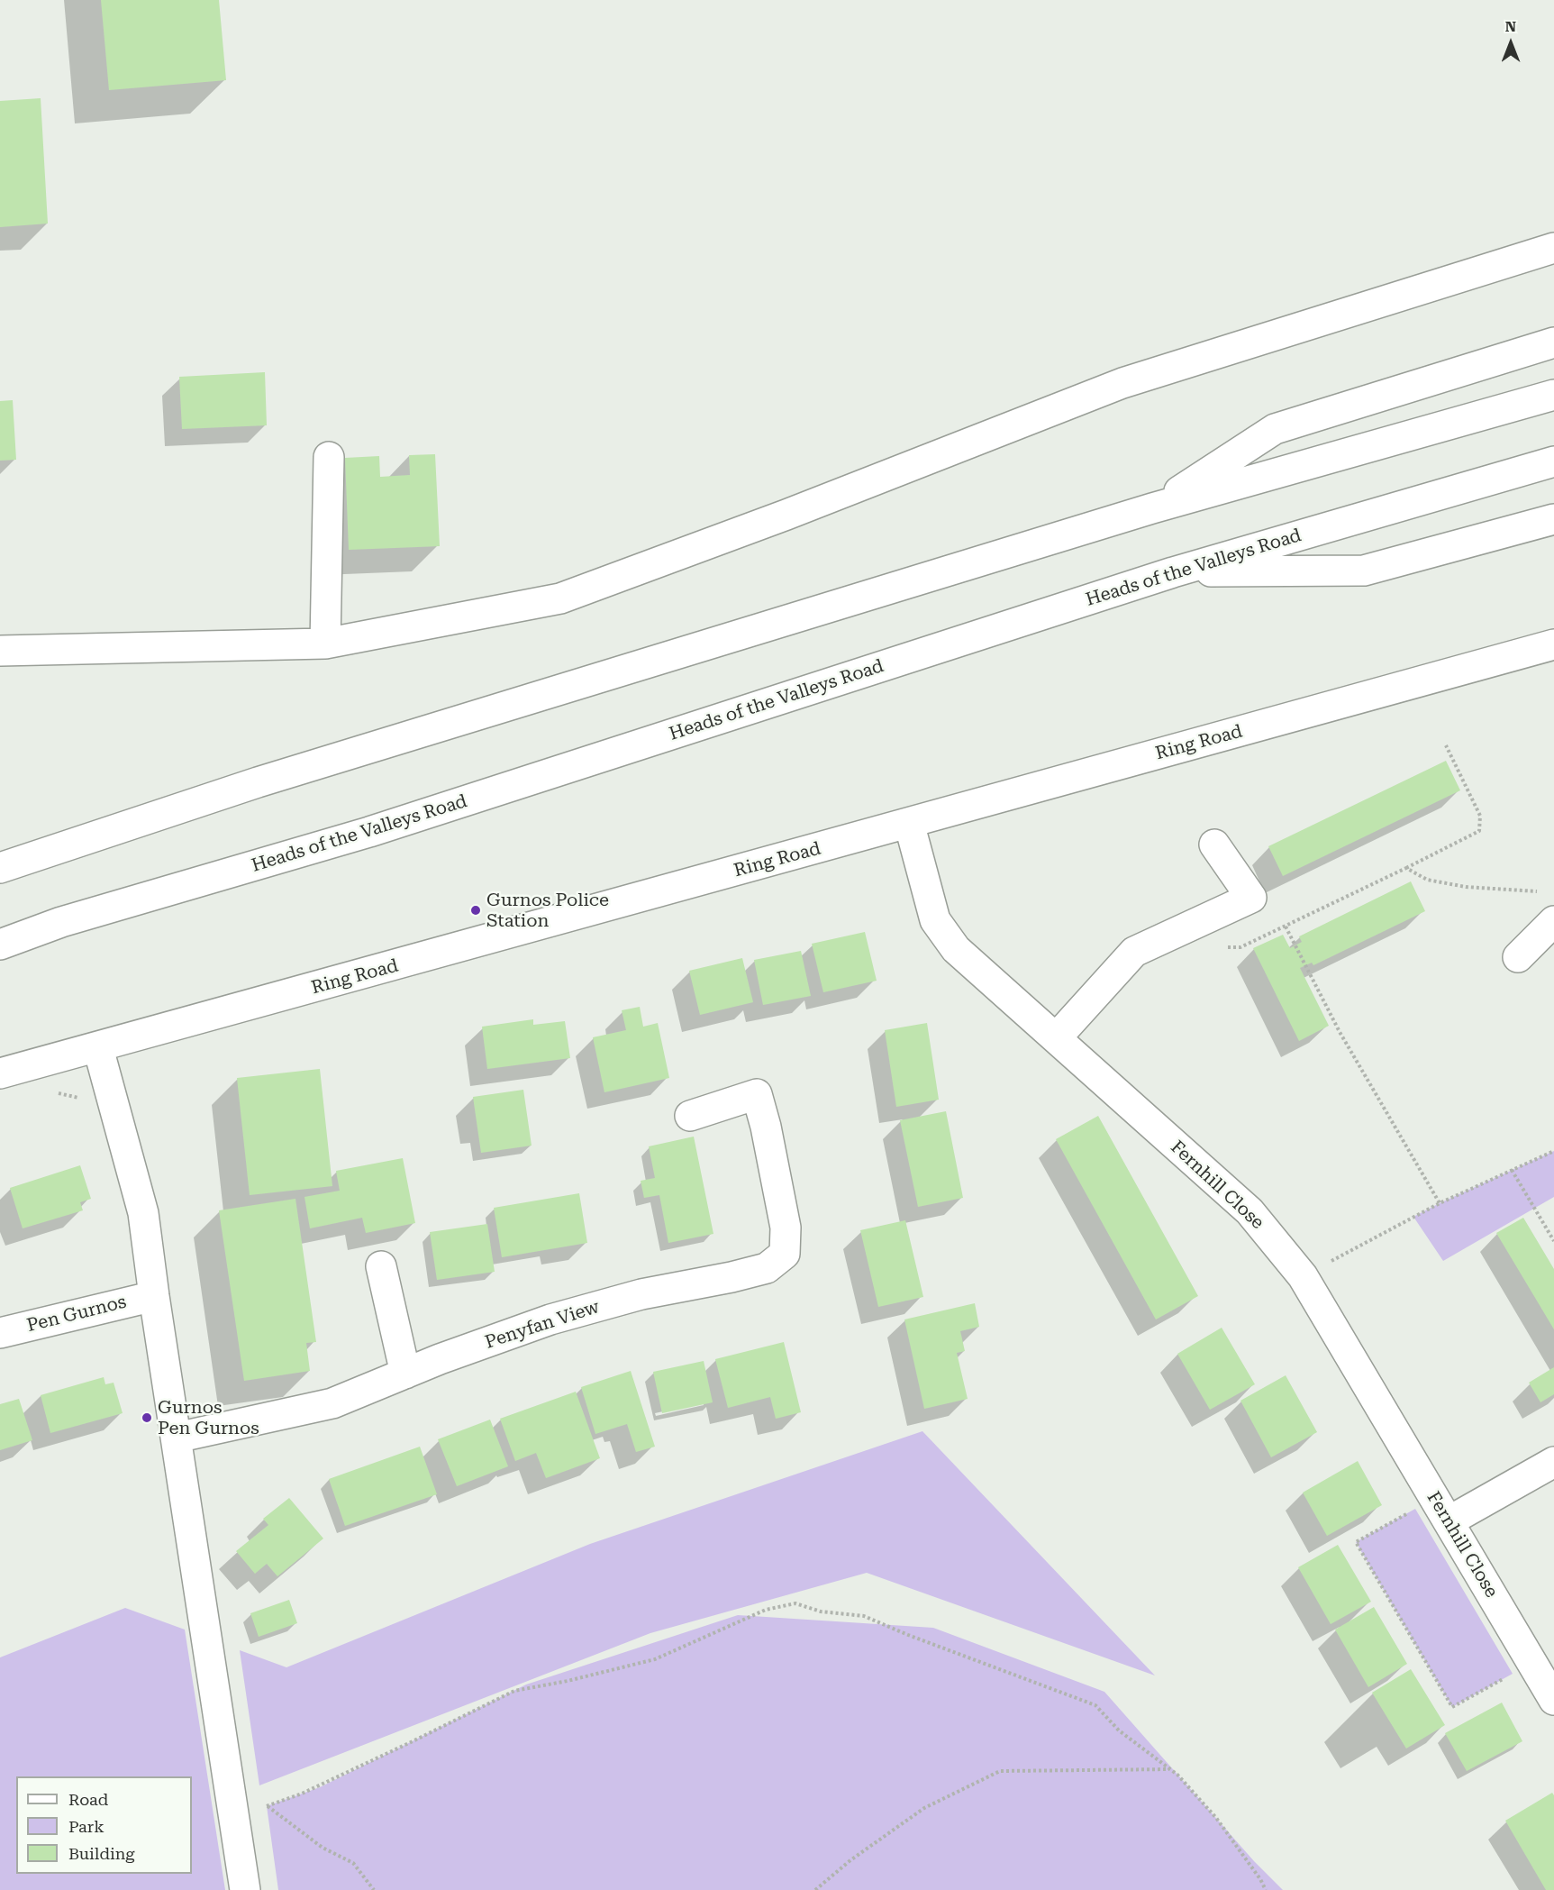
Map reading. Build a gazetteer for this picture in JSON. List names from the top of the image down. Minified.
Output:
{"streets":{"main road":["Heads of the Valleys Road","Ring Road","Fernhill Close","Pen Gurnos","Penyfan View"]},"crossings":[["Ring Road","Fernhill Close"]],"places":["Gurnos Police Station","Gurnos Pen Gurnos"],"legend":["Road","Park","Building"],"north":"top"}
